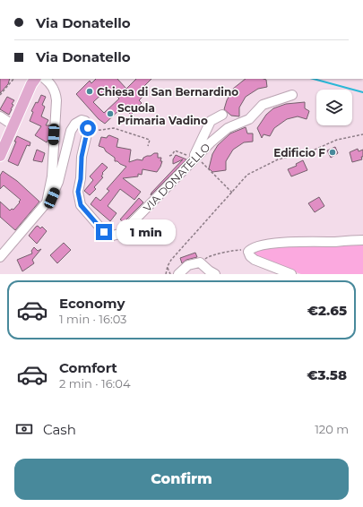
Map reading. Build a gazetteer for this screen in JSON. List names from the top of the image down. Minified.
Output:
{"streets":{"street":["VIA DONATELLO"]},"places":["Chiesa di San Bernardino","Scuola Primaria Vadino","Edificio F"],"page":{"banner":["Via Donatello","Via Donatello"],"bubble":"1 min","list":[{"name":"Economy","note":"1 min · 16:03","value":"€2.65"},{"name":"Comfort","note":"2 min · 16:04","value":"€3.58"}],"pay":["Cash","120 m"],"buttons":"Confirm"}}
